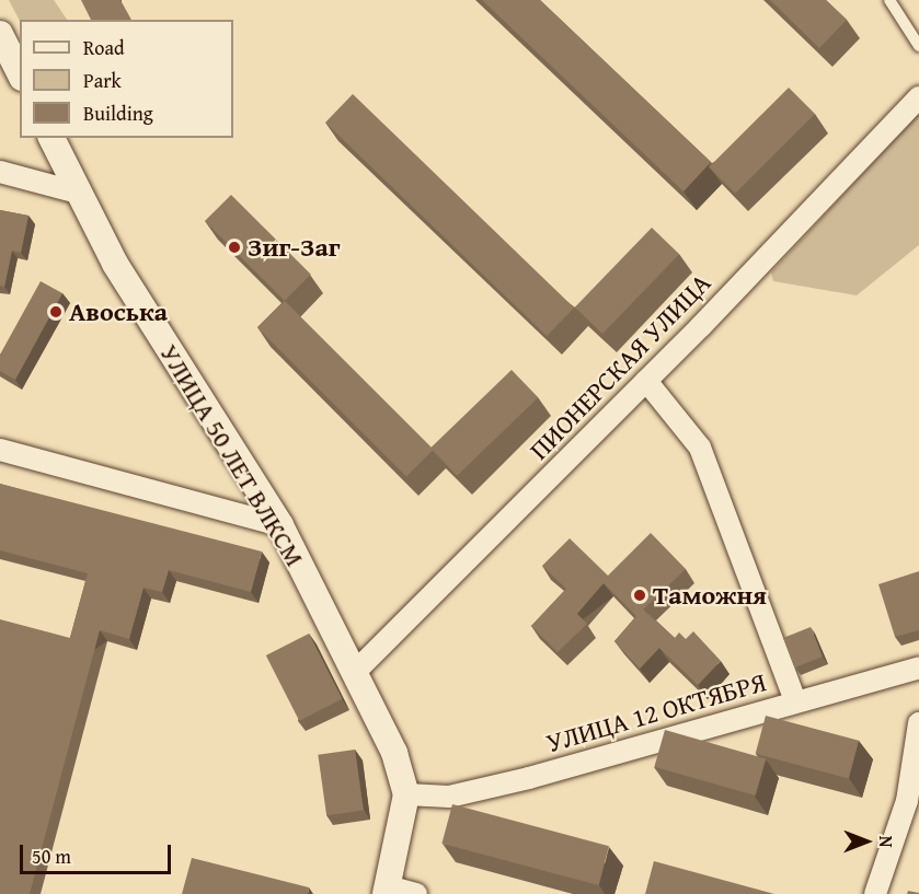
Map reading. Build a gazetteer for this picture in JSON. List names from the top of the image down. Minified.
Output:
{"streets":{"street":["ПИОНЕРСКАЯ УЛИЦА","УЛИЦА 50 ЛЕТ ВЛКСМ","УЛИЦА 12 ОКТЯБРЯ"]},"crossings":[["ПИОНЕРСКАЯ УЛИЦА","УЛИЦА 50 ЛЕТ ВЛКСМ"],["УЛИЦА 50 ЛЕТ ВЛКСМ","УЛИЦА 12 ОКТЯБРЯ"]],"places":["Зиг-Заг","Авоська","Таможня"],"legend":["Road","Park","Building"],"scale_bar":"50 m","north":"right"}
